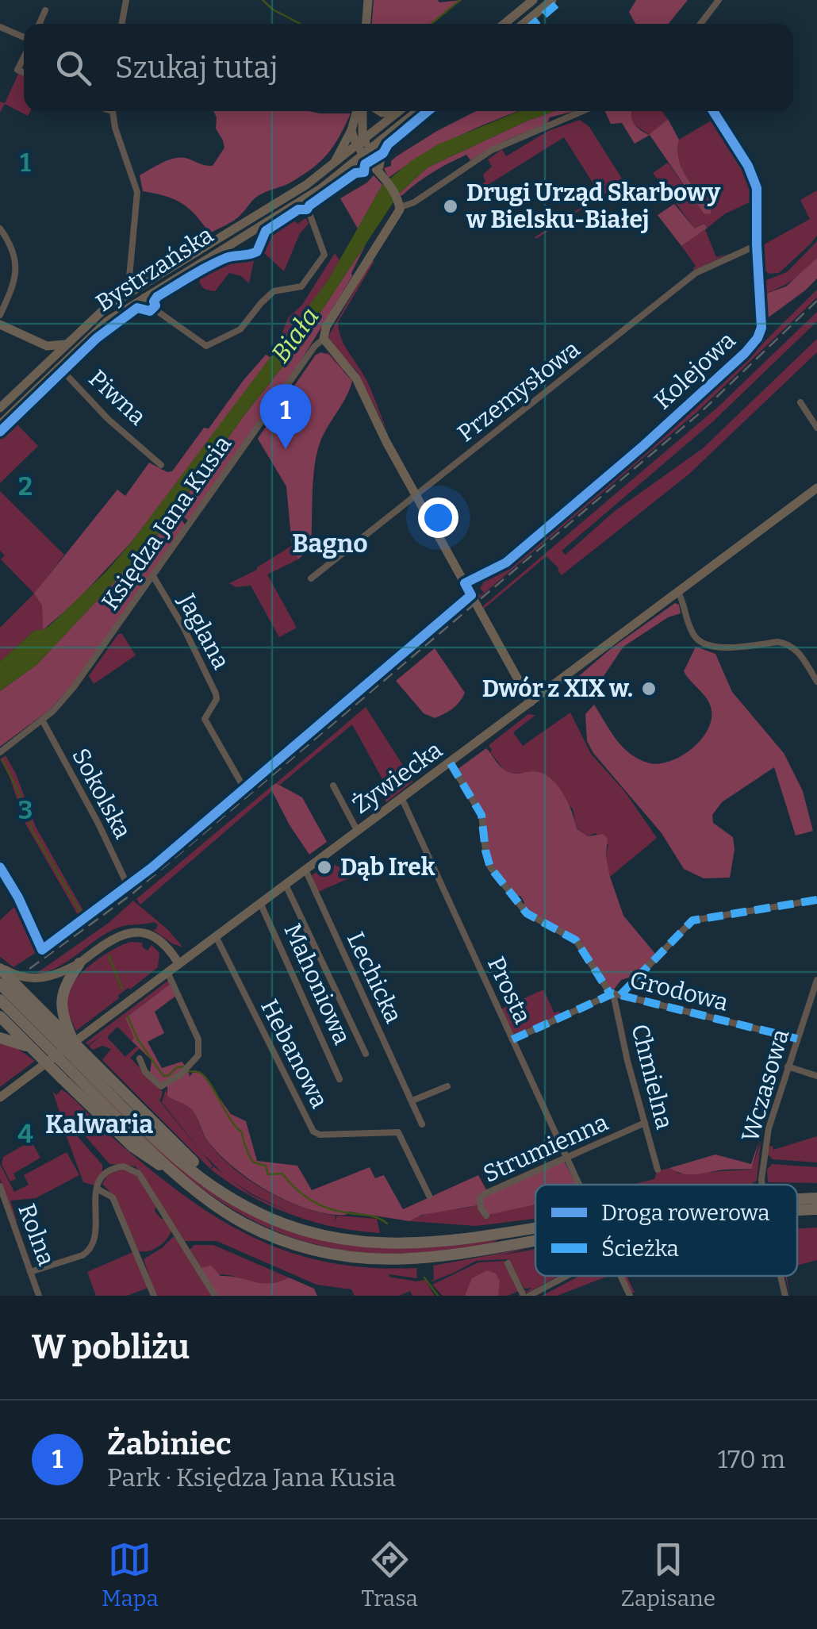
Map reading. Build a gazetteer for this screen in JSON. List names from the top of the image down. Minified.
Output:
{"streets":{"main road":["Bystrzańska","Piwna","Księdza Jana Kusia","Żywiecka"],"street":["Kolejowa","Przemysłowa","Jaglana","Sokolska","Lechicka","Mahoniowa","Prosta","Grodowa","Hebanowa","Chmielna","Wczasowa","Strumienna","Rolna"]},"crossings":[["Bystrzańska","Piwna"],["Kolejowa","Przemysłowa"],["Księdza Jana Kusia","Jaglana"],["Księdza Jana Kusia","Sokolska"],["Żywiecka","Lechicka"],["Żywiecka","Mahoniowa"],["Żywiecka","Prosta"],["Żywiecka","Hebanowa"],["Żywiecka","Chmielna"],["Prosta","Grodowa"],["Prosta","Strumienna"],["Grodowa","Chmielna"],["Grodowa","Wczasowa"],["Chmielna","Strumienna"]],"districts":["Bagno","Kalwaria"],"water":["Biała"],"places":["Drugi Urząd Skarbowy w Bielsku-Białej","Dwór z XIX w.","Dąb Irek"],"legend":["Droga rowerowa","Ścieżka"],"page":{"search":"Szukaj tutaj","pins":"1","heading":"W pobliżu","list":[{"mark":"1","name":"Żabiniec","note":"Park · Księdza Jana Kusia","value":"170 m"}],"nav":["Mapa","Trasa","Zapisane"]},"grid":{"rows":["1","2","3","4"]}}
